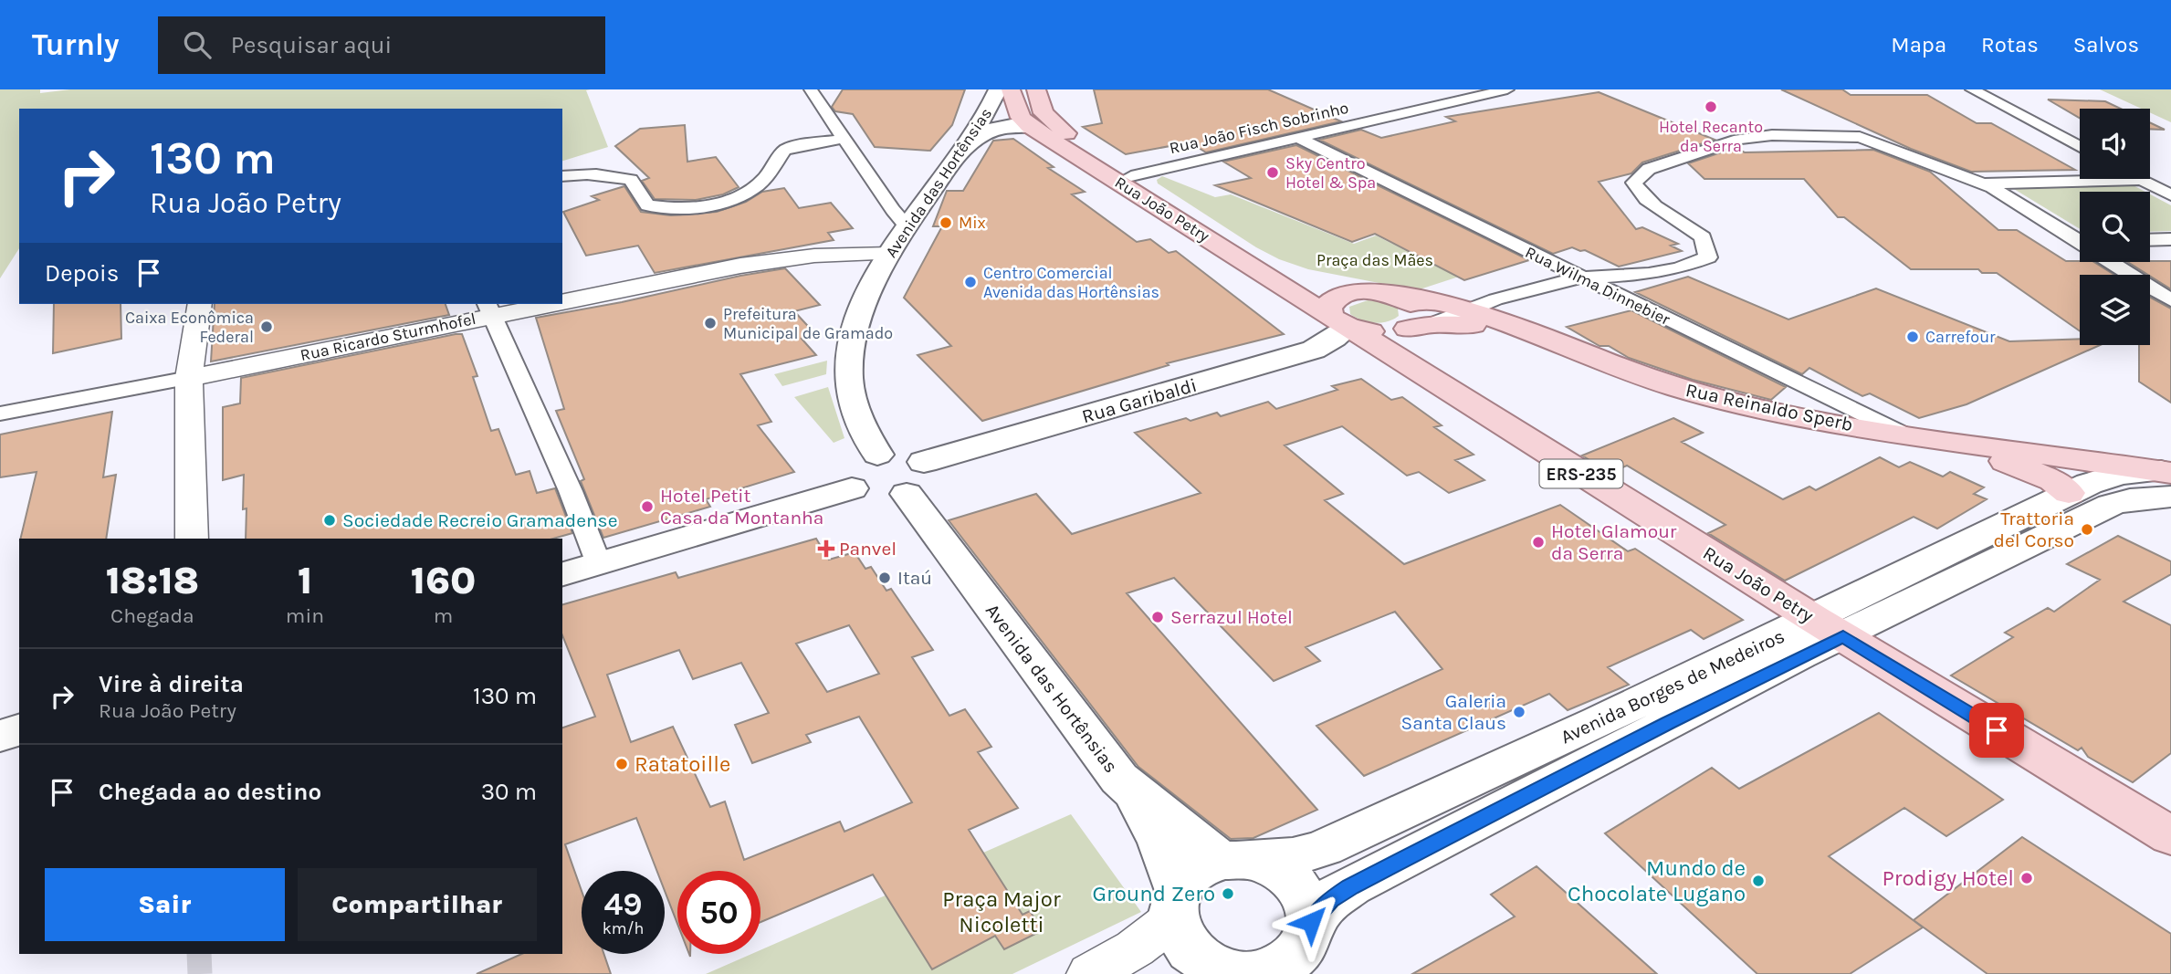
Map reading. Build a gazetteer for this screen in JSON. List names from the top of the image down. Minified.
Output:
{"streets":{"main road":["Avenida das Hortênsias","Rua João Petry","Rua Garibaldi","Rua Reinaldo Sperb","ERS-235","Avenida Borges de Medeiros"],"street":["Rua João Fisch Sobrinho","Rua Wilma Dinnebier","Rua Ricardo Sturmhofel"]},"crossings":[["Rua João Fisch Sobrinho","Rua João Petry"],["Rua João Fisch Sobrinho","Rua Wilma Dinnebier"],["Avenida das Hortênsias","Rua Ricardo Sturmhofel"],["Avenida das Hortênsias","Rua Garibaldi"],["Avenida das Hortênsias","Avenida Borges de Medeiros"],["Rua João Petry","Rua Garibaldi"],["Rua João Petry","Rua Reinaldo Sperb"],["Rua João Petry","Avenida Borges de Medeiros"],["Rua Wilma Dinnebier","Rua Reinaldo Sperb"],["Rua Garibaldi","Rua Reinaldo Sperb"],["Rua Reinaldo Sperb","Avenida Borges de Medeiros"]],"parks":["Praça das Mães","Praça Major Nicoletti"],"places":{"other":["Hotel Recanto da Serra","Sky Centro Hotel & Spa","Mix","Centro Comercial Avenida das Hortênsias","Prefeitura Municipal de Gramado","Caixa Econômica Federal","Carrefour","Hotel Petit Casa da Montanha","Sociedade Recreio Gramadense","Trattoria del Corso","Hotel Glamour da Serra","Itaú","Serrazul Hotel","Galeria Santa Claus","Ratatoille","Prodigy Hotel","Mundo de Chocolate Lugano","Ground Zero"],"health":["Panvel"]},"page":{"header":"Turnly","search":"Pesquisar aqui","nav":["Mapa","Rotas","Salvos"],"turn":["130 m","Rua João Petry"],"then":"Depois","eta":["18:18","Chegada","1","min","160","m"],"list":[{"name":"Vire à direita","note":"Rua João Petry","value":"130 m"},{"name":"Chegada ao destino","value":"30 m"}],"buttons":["Sair","Compartilhar"],"speed":"49 km/h","limit":"50"}}
